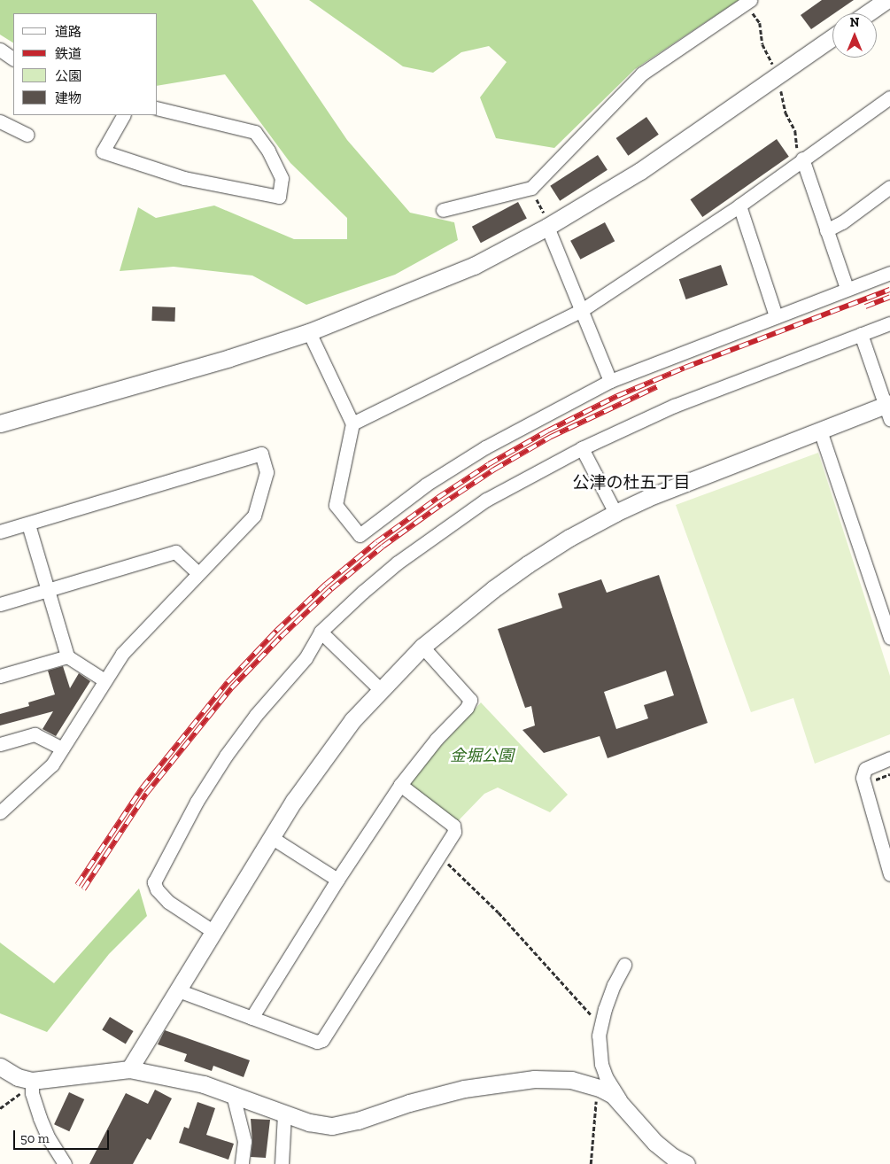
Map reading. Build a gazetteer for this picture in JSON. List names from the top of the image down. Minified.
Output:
{"districts":["公津の杜五丁目"],"parks":["金堀公園"],"legend":["道路","鉄道","公園","建物"],"scale_bar":"50 m","north":"top"}
